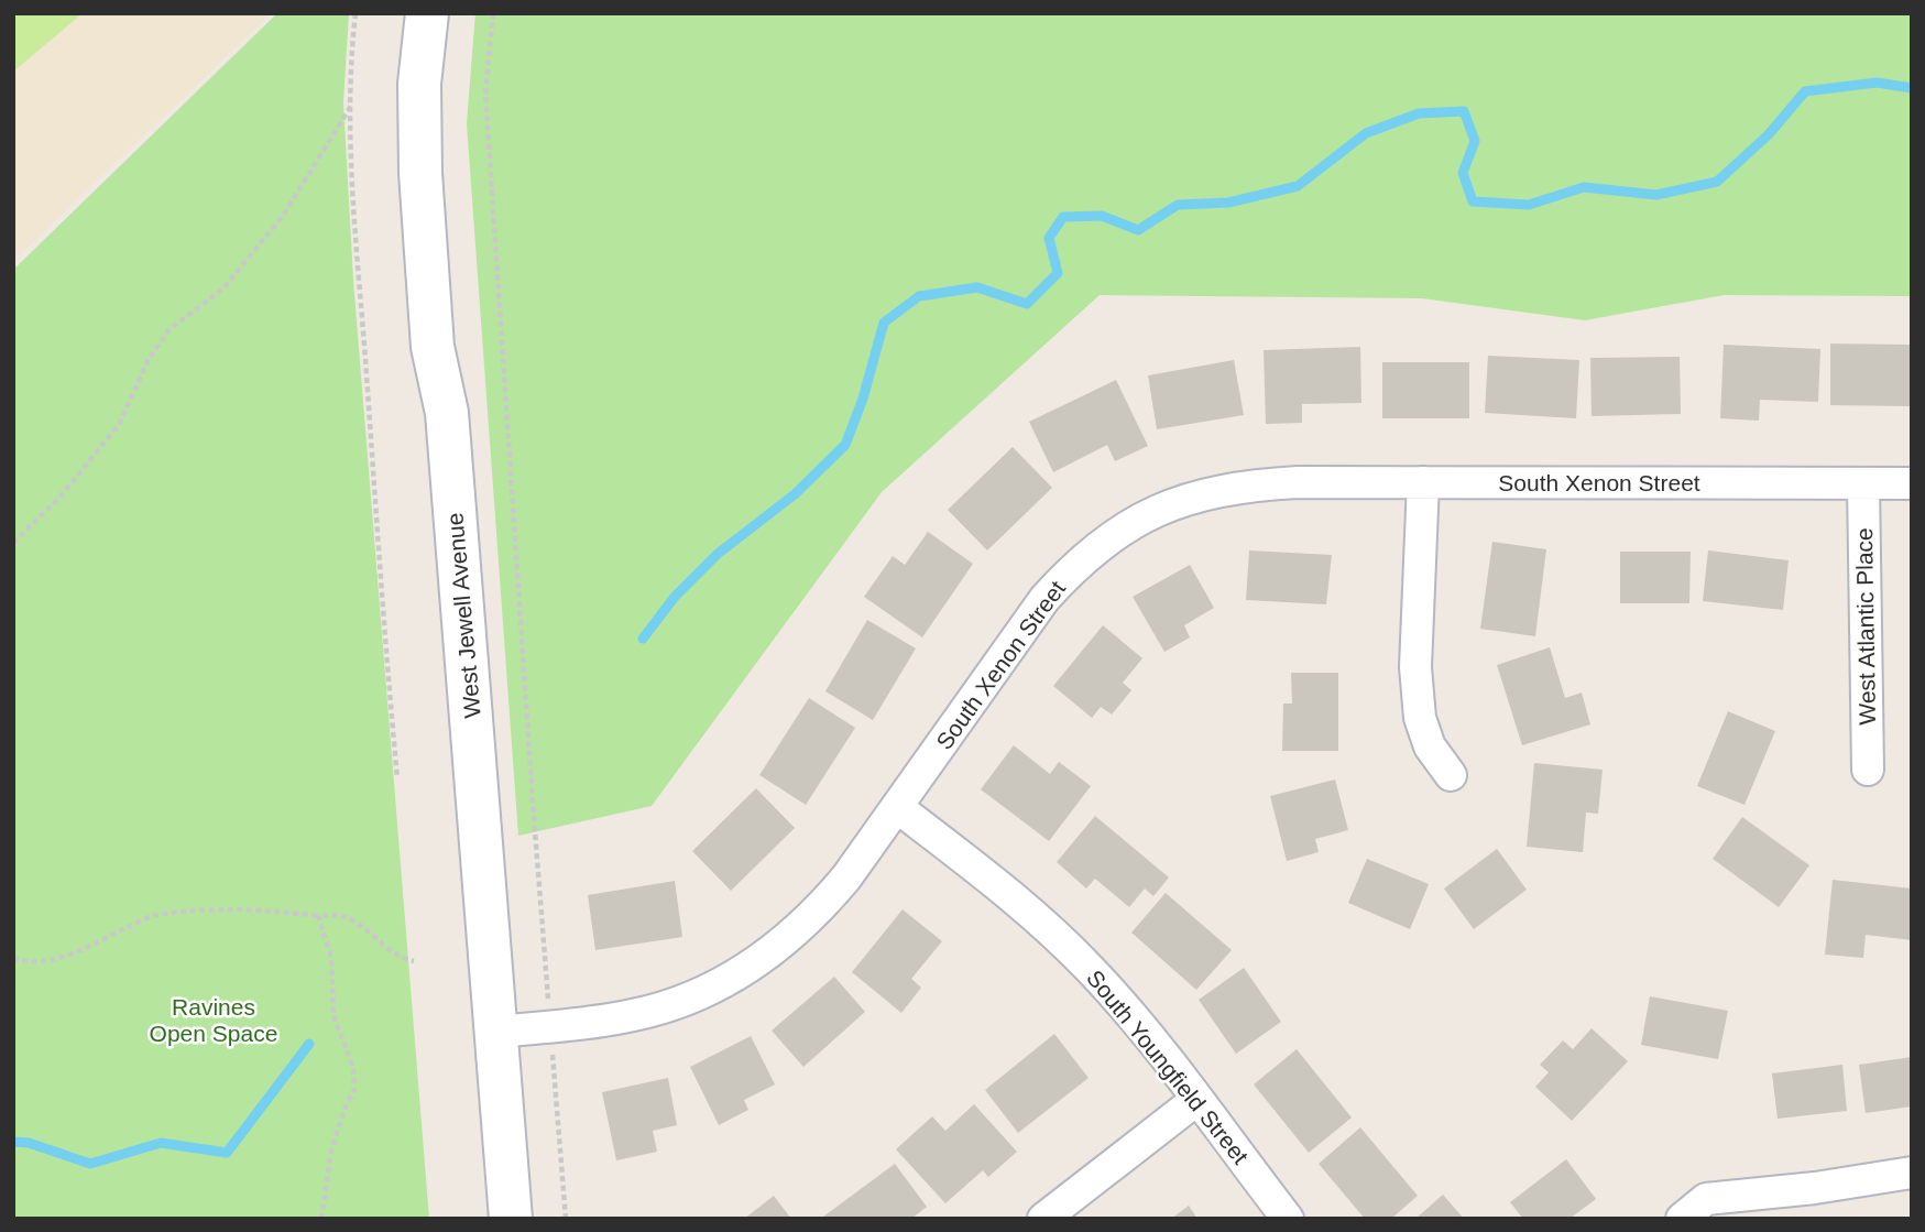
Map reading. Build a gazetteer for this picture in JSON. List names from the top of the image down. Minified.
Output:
{"streets":{"main road":["West Jewell Avenue"],"street":["South Xenon Street","West Atlantic Place","South Youngfield Street"]},"crossings":[["South Xenon Street","West Jewell Avenue"],["South Xenon Street","West Atlantic Place"],["South Xenon Street","South Youngfield Street"]],"parks":["Ravines Open Space"]}
